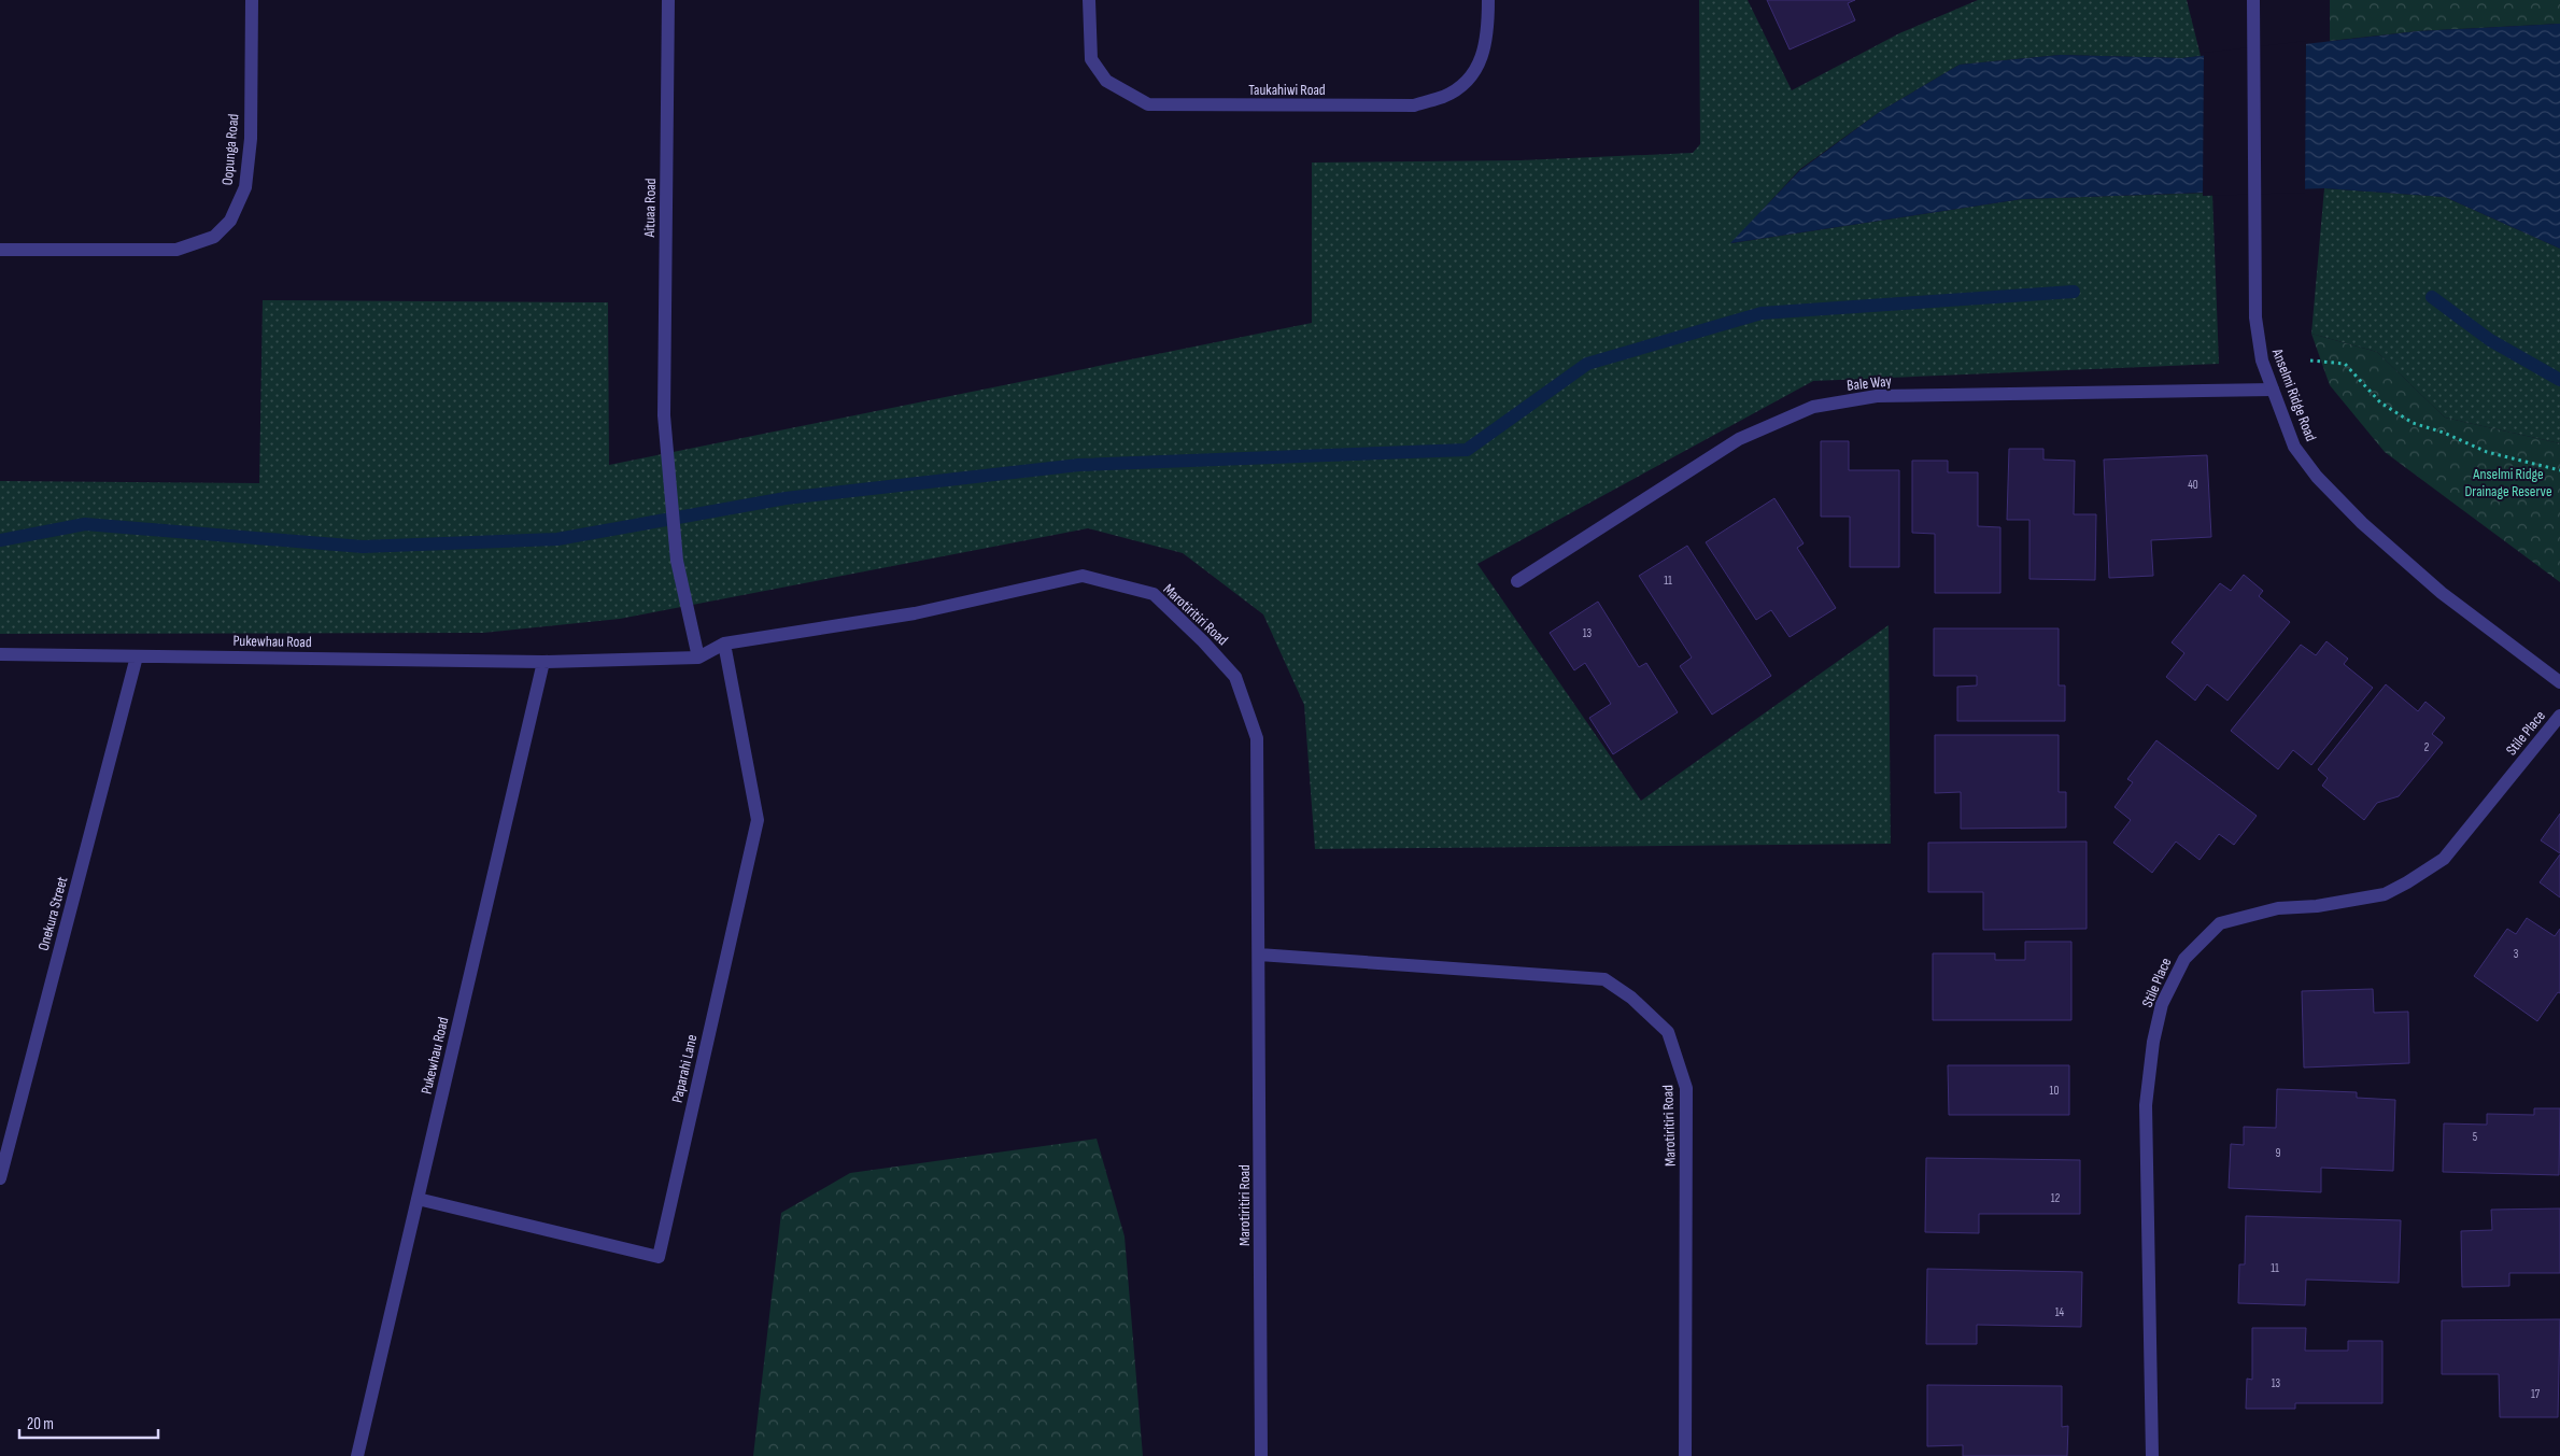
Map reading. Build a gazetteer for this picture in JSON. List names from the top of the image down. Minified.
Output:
{"streets":{"street":["Taukahiwi Road","Oopunga Road","Aituaa Road","Bale Way","Anselmi Ridge Road","Marotiritiri Road","Pukewhau Road","Stile Place","Onekura Street","Paparahi Lane"]},"crossings":[["Aituaa Road","Pukewhau Road"],["Bale Way","Anselmi Ridge Road"],["Marotiritiri Road","Pukewhau Road"],["Marotiritiri Road","Paparahi Lane"],["Pukewhau Road","Onekura Street"],["Pukewhau Road","Paparahi Lane"]],"parks":["Anselmi Ridge Drainage Reserve"],"house_numbers":["40","11","13","2","3","10","5","9","12","11","14","13","17"],"scale_bar":"20 m"}
